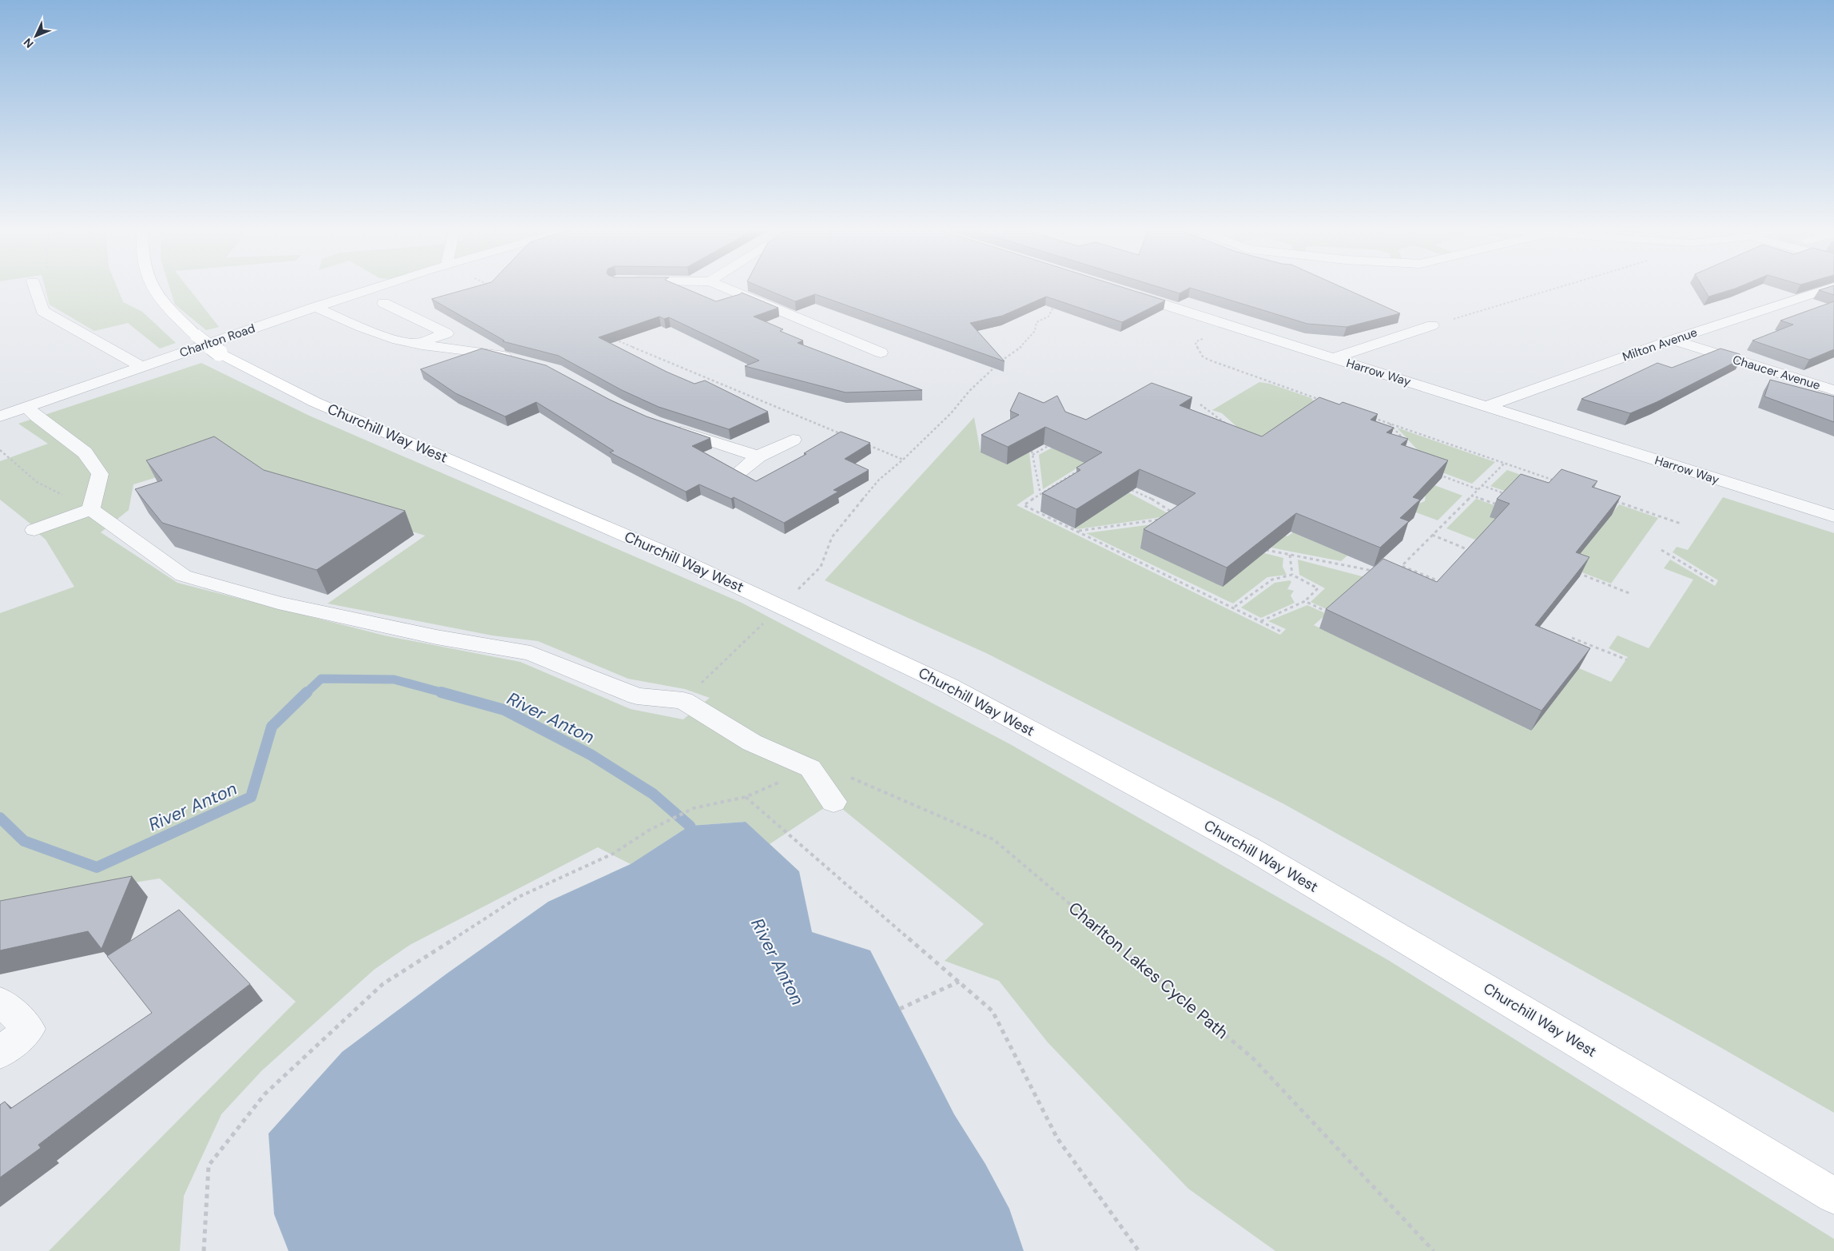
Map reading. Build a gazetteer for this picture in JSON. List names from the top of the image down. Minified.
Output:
{"streets":{"main road":["Churchill Way West"],"street":["Charlton Road","Milton Avenue","Harrow Way","Chaucer Avenue"],"path":["Charlton Lakes Cycle Path"]},"crossings":[["Milton Avenue","Harrow Way"],["Milton Avenue","Chaucer Avenue"]],"water":["River Anton"],"north":"bottom left"}
